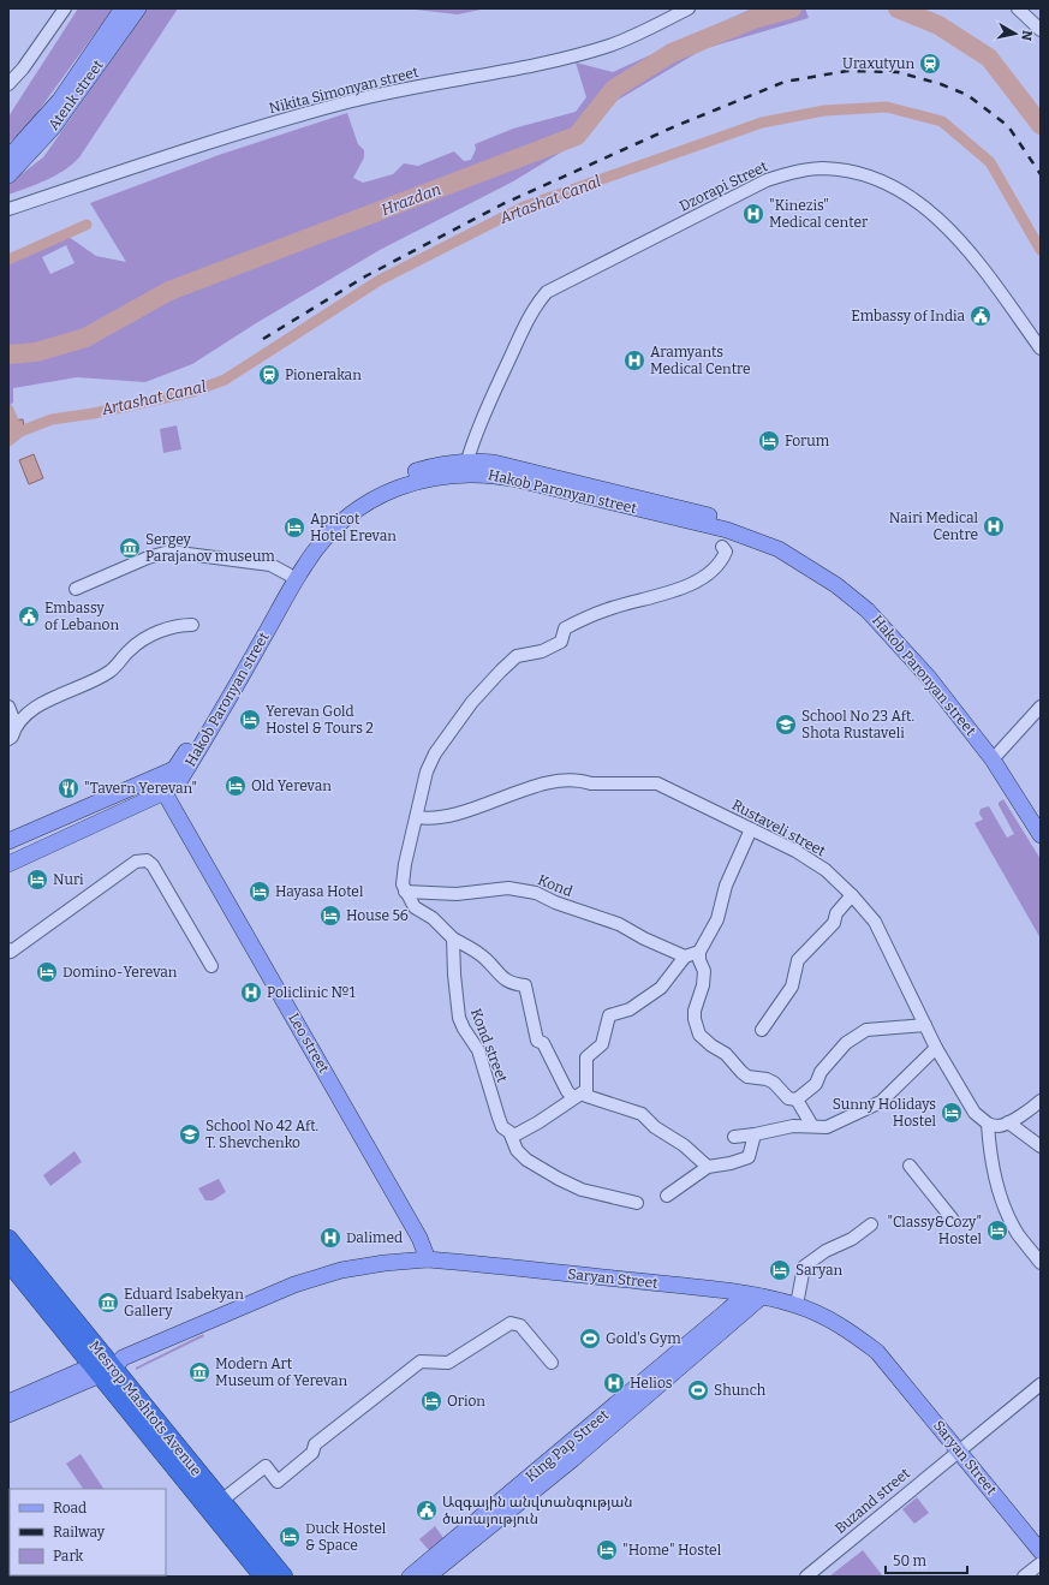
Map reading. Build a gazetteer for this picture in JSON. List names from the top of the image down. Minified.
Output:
{"streets":{"highway":["Mesrop Mashtots Avenue"],"main road":["Atenk street","Hakob Paronyan street","Leo street","Saryan Street","King Pap Street"],"street":["Nikita Simonyan street","Dzorapi Street","Rustaveli street","Kond","Kond street","Buzand street"]},"crossings":[["Dzorapi Street","Hakob Paronyan street"],["Hakob Paronyan street","Leo street"],["Leo street","Saryan Street"],["Saryan Street","Mesrop Mashtots Avenue"],["Saryan Street","King Pap Street"],["Saryan Street","Buzand street"]],"water":["Hrazdan","Artashat Canal"],"places":{"station":["Uraxutyun","Pionerakan"],"hospital":["\"Kinezis\" Medical center","Aramyants Medical Centre","Nairi Medical Centre","Policlinic №1","Dalimed","Helios"],"public building":["Embassy of India","Embassy of Lebanon","Ազգային անվտանգության ծառայություն"],"hotel":["Forum","Apricot Hotel Erevan","Yerevan Gold Hostel & Tours 2","Old Yerevan","Nuri","Hayasa Hotel","House 56","Domino-Yerevan","Sunny Holidays Hostel","\"Classy&Cozy\" Hostel","Saryan","Orion","Duck Hostel & Space","\"Home\" Hostel"],"museum":["Sergey Parajanov museum","Eduard Isabekyan Gallery","Modern Art Museum of Yerevan"],"school or university":["School No 23 Aft. Shota Rustaveli","School No 42 Aft. T. Shevchenko"],"restaurant":["\"Tavern Yerevan\""],"sports":["Gold's Gym","Shunch"]},"legend":["Road","Railway","Park"],"scale_bar":"50 m","north":"right"}
